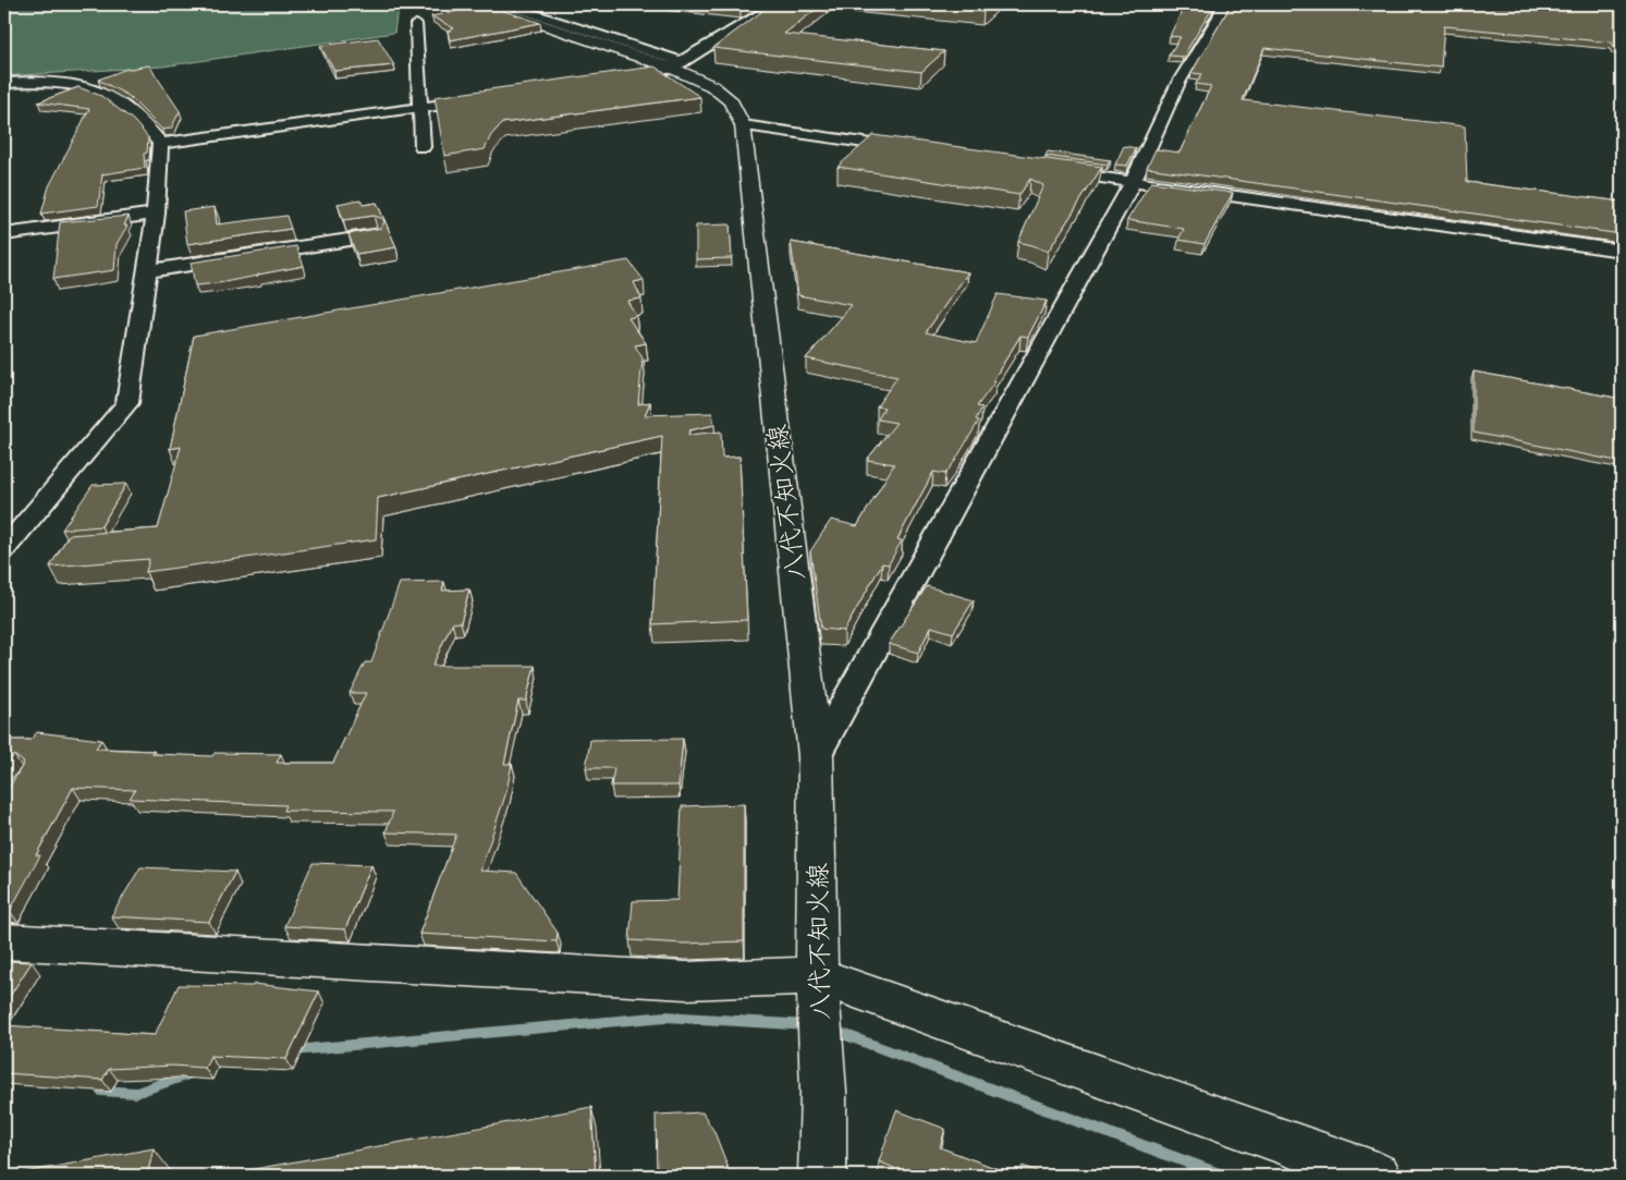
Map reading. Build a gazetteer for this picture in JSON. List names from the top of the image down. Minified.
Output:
{"streets":{"main road":["八代不知火線"]}}
